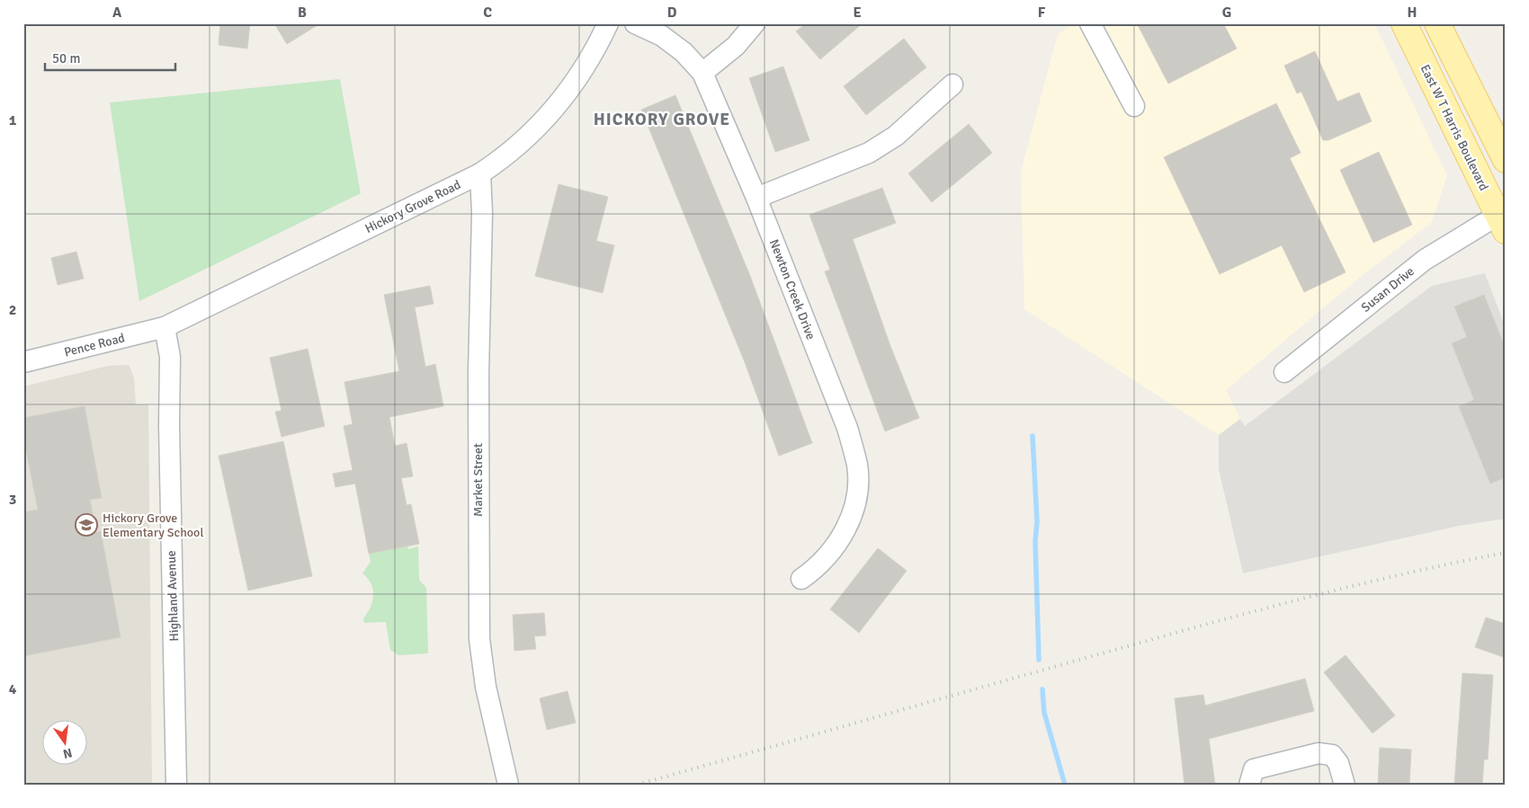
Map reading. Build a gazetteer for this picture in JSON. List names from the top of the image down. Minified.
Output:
{"streets":{"main road":["East W T Harris Boulevard"],"street":["Hickory Grove Road","Newton Creek Drive","Susan Drive","Pence Road","Market Street","Highland Avenue"]},"crossings":[["East W T Harris Boulevard","Susan Drive"],["Hickory Grove Road","Pence Road"],["Hickory Grove Road","Market Street"],["Hickory Grove Road","Highland Avenue"],["Pence Road","Highland Avenue"]],"districts":["HICKORY GROVE"],"places":{"school or university":["Hickory Grove Elementary School"]},"scale_bar":"50 m","north":"bottom","grid":{"columns":["A","B","C","D","E","F","G","H"],"rows":["1","2","3","4"]}}
